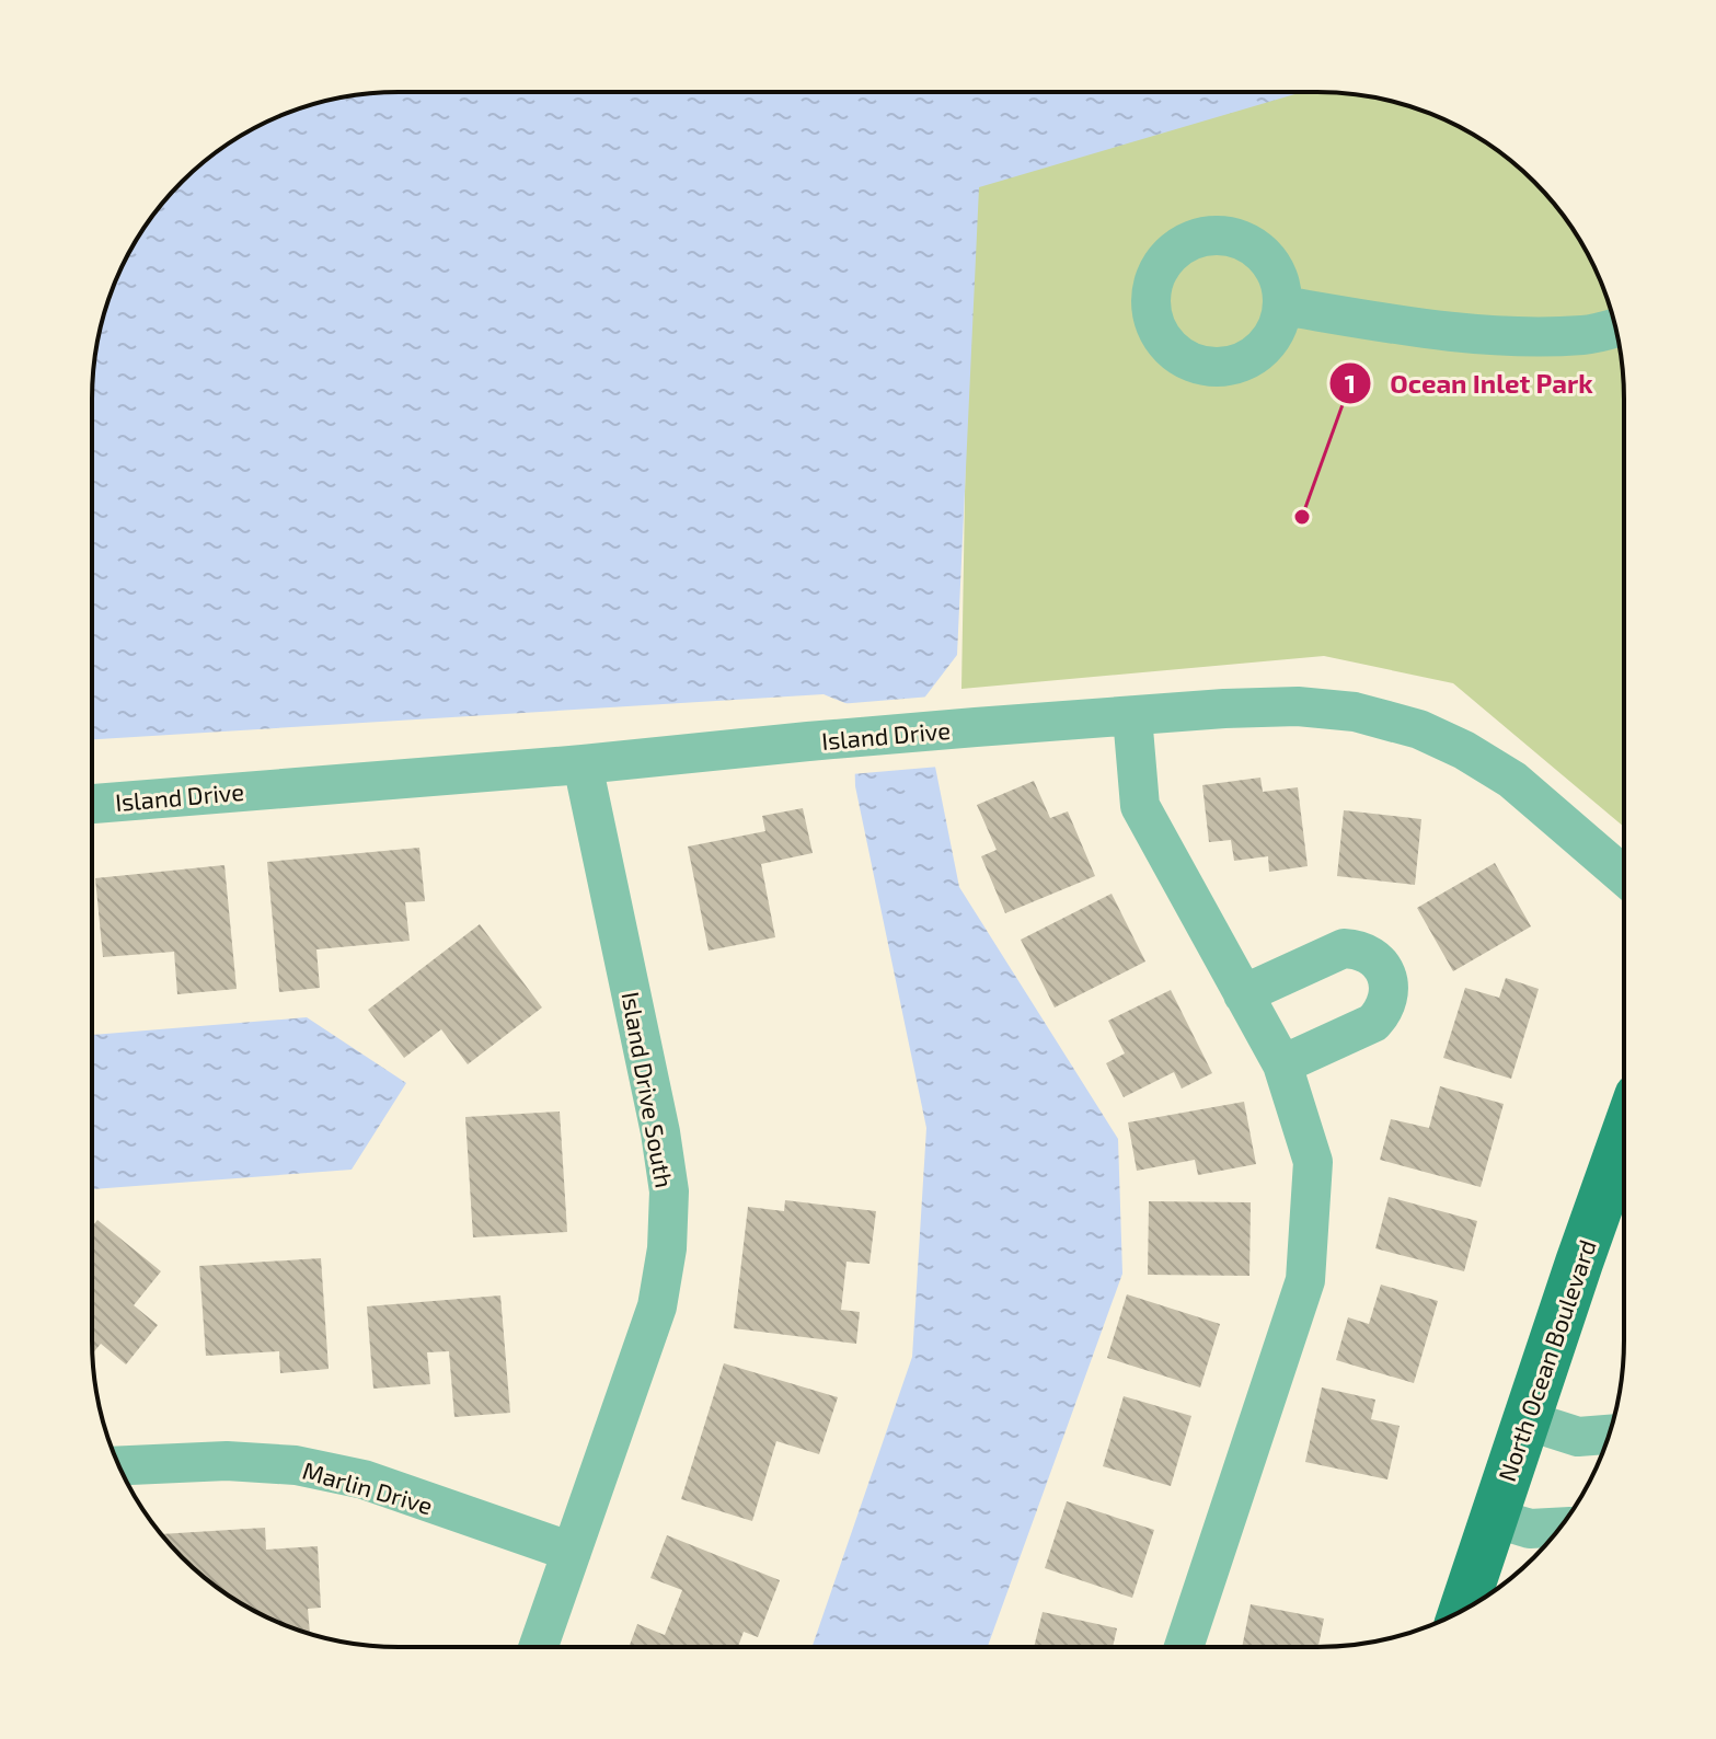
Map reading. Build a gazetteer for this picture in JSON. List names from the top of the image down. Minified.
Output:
{"streets":{"main road":["North Ocean Boulevard"],"street":["Island Drive","Island Drive South","Marlin Drive"]},"crossings":[["Island Drive","Island Drive South"],["Island Drive South","Marlin Drive"]],"places":["Ocean Inlet Park"]}
